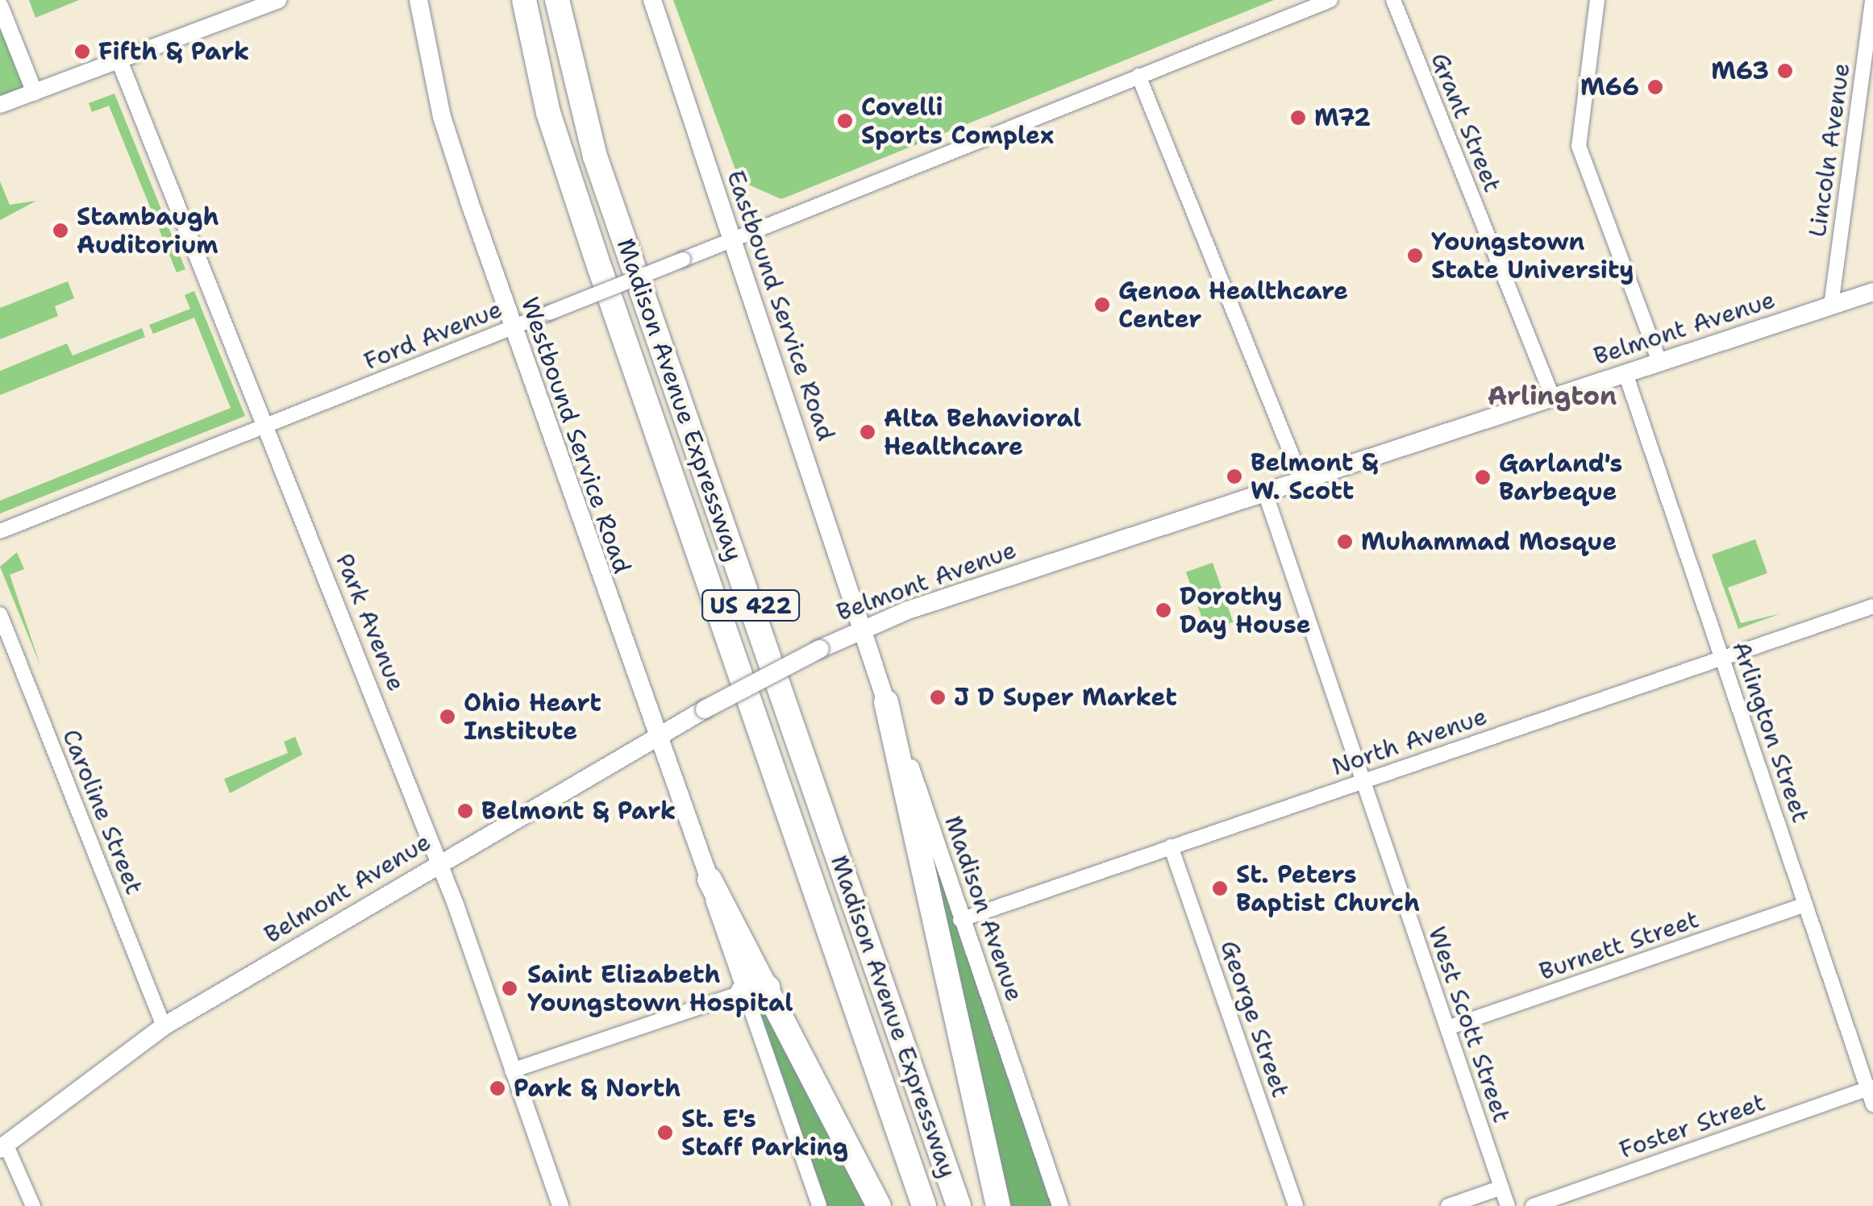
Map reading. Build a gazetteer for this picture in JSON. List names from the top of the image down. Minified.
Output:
{"streets":{"highway":["Madison Avenue Expressway","US 422"],"main road":["Eastbound Service Road","Belmont Avenue","Westbound Service Road","Madison Avenue"],"street":["Grant Street","Lincoln Avenue","Ford Avenue","Park Avenue","Arlington Street","North Avenue","Caroline Street","Burnett Street","George Street","West Scott Street","Foster Street"]},"crossings":[["Grant Street","Belmont Avenue"],["Lincoln Avenue","Belmont Avenue"],["Eastbound Service Road","Belmont Avenue"],["Eastbound Service Road","Ford Avenue"],["Eastbound Service Road","Madison Avenue"],["Belmont Avenue","Westbound Service Road"],["Belmont Avenue","Park Avenue"],["Belmont Avenue","Arlington Street"],["Belmont Avenue","Caroline Street"],["Belmont Avenue","Madison Avenue"],["Belmont Avenue","West Scott Street"],["Ford Avenue","Westbound Service Road"],["Ford Avenue","Park Avenue"],["Arlington Street","North Avenue"],["Arlington Street","Burnett Street"],["Arlington Street","Foster Street"],["North Avenue","Madison Avenue"],["North Avenue","George Street"],["North Avenue","West Scott Street"],["Burnett Street","West Scott Street"]],"districts":["Arlington"],"places":["Fifth & Park","M63","M66","M72","Covelli Sports Complex","Stambaugh Auditorium","Youngstown State University","Genoa Healthcare Center","Alta Behavioral Healthcare","Belmont & W. Scott","Garland's Barbeque","Muhammad Mosque","Dorothy Day House","J D Super Market","Ohio Heart Institute","Belmont & Park","St. Peters Baptist Church","Saint Elizabeth Youngstown Hospital","Park & North","St. E's Staff Parking"]}
